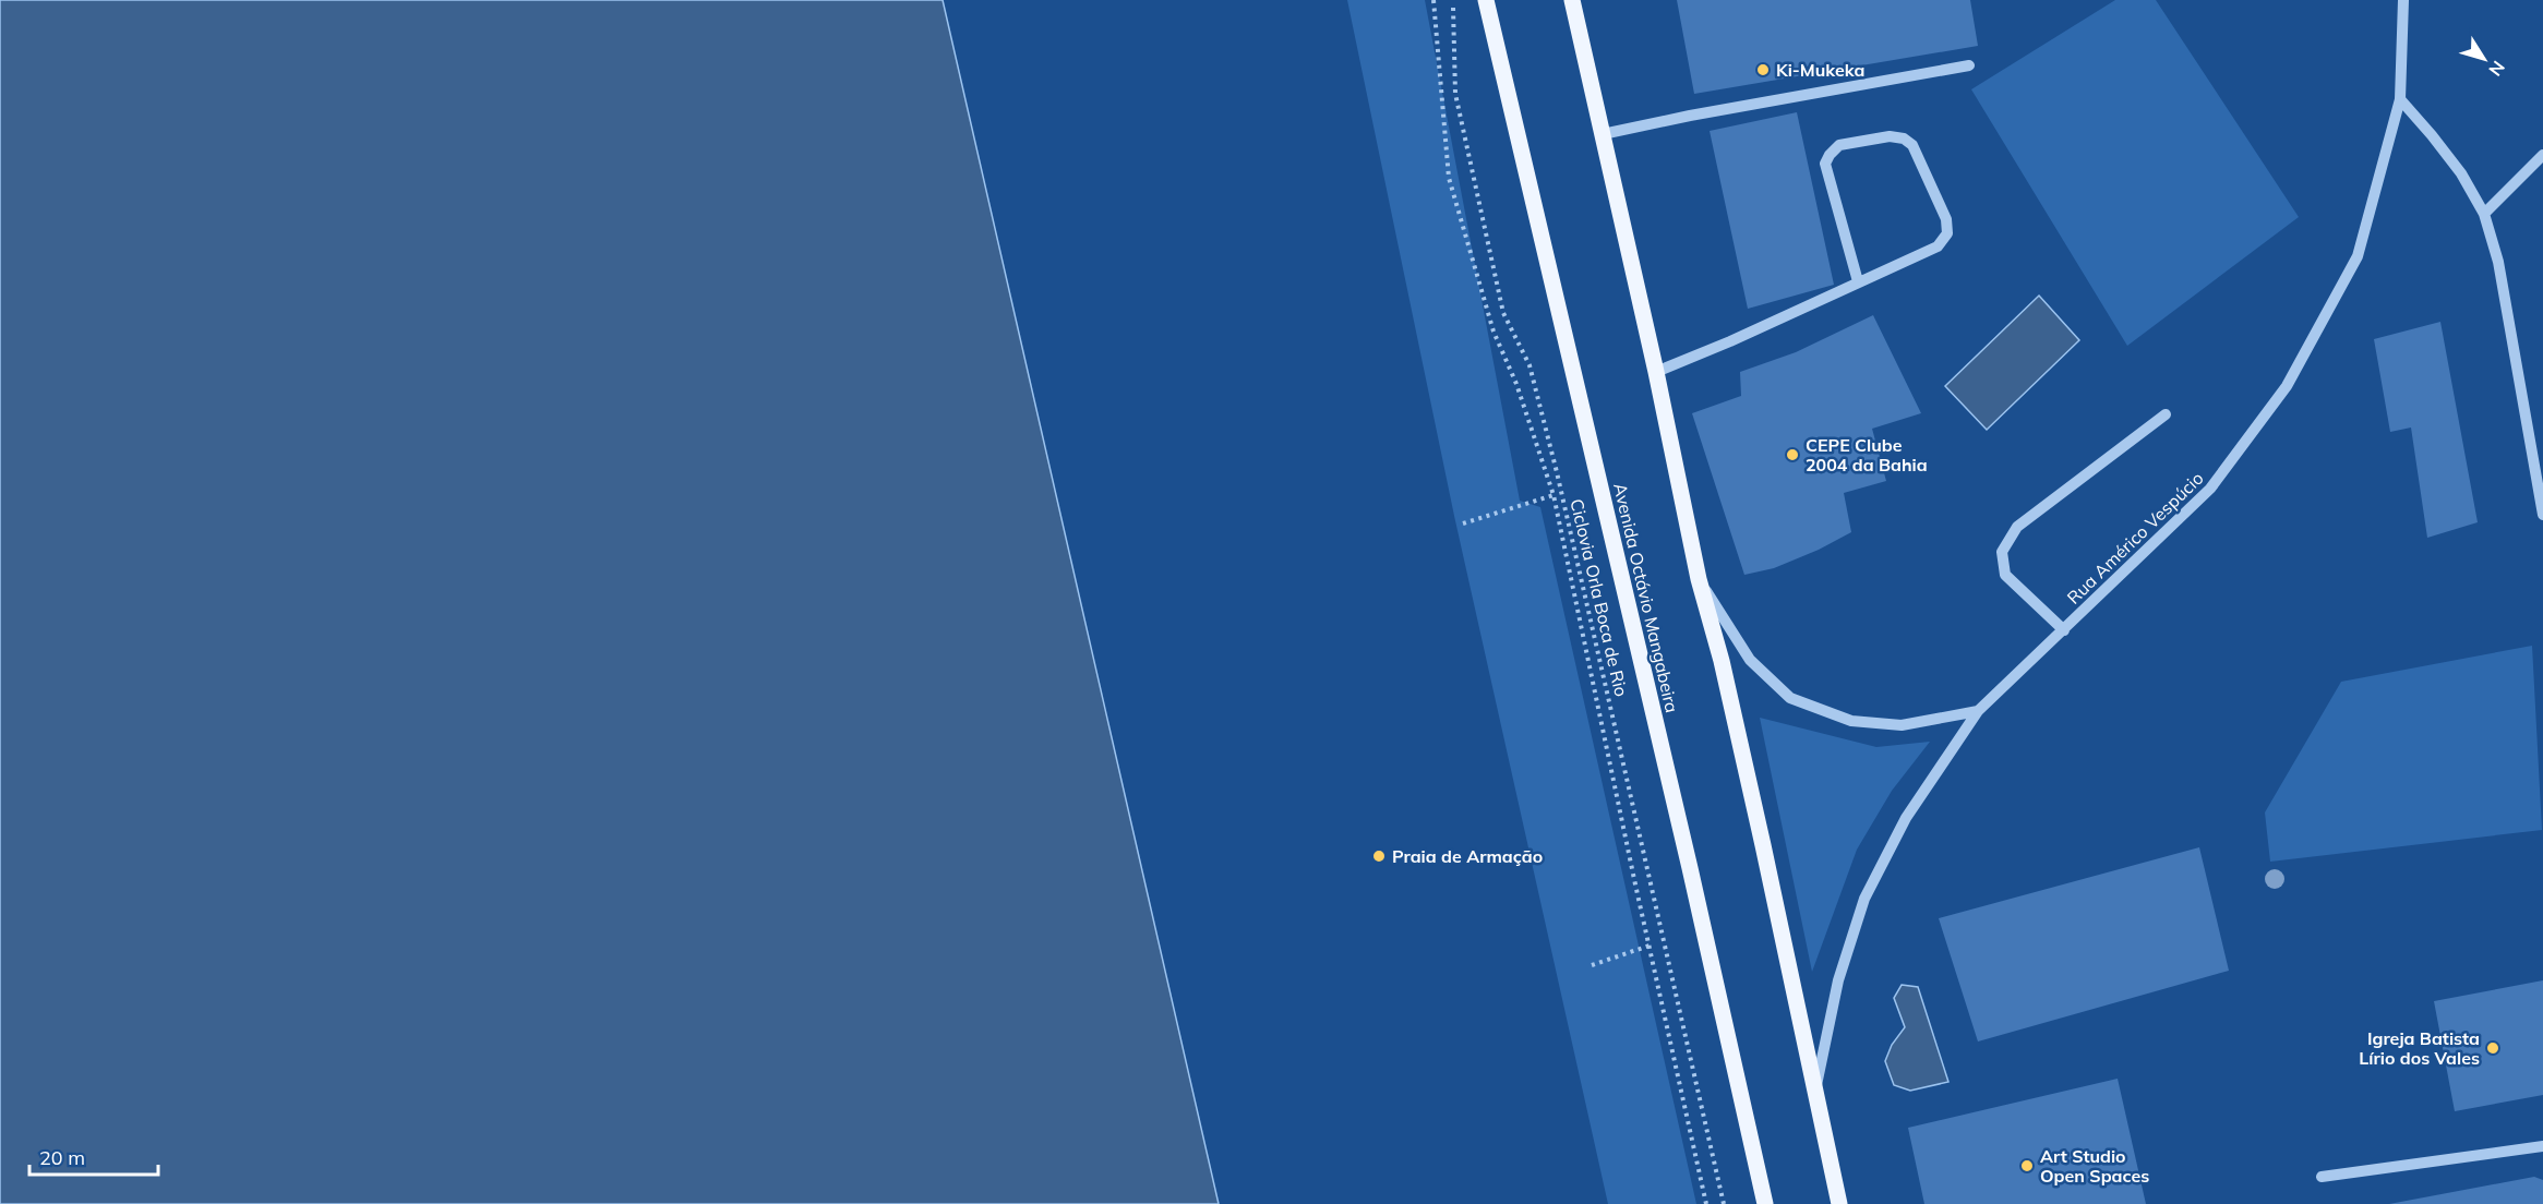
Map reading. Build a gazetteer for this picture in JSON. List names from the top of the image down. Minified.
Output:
{"streets":{"main road":["Avenida Octávio Mangabeira"],"street":["Rua Américo Vespúcio"],"path":["Ciclovia Orla Boca de Rio"]},"places":["Ki-Mukeka","CEPE Clube 2004 da Bahia","Praia de Armação","Igreja Batista Lírio dos Vales","Art Studio Open Spaces"],"scale_bar":"20 m","north":"bottom right"}
